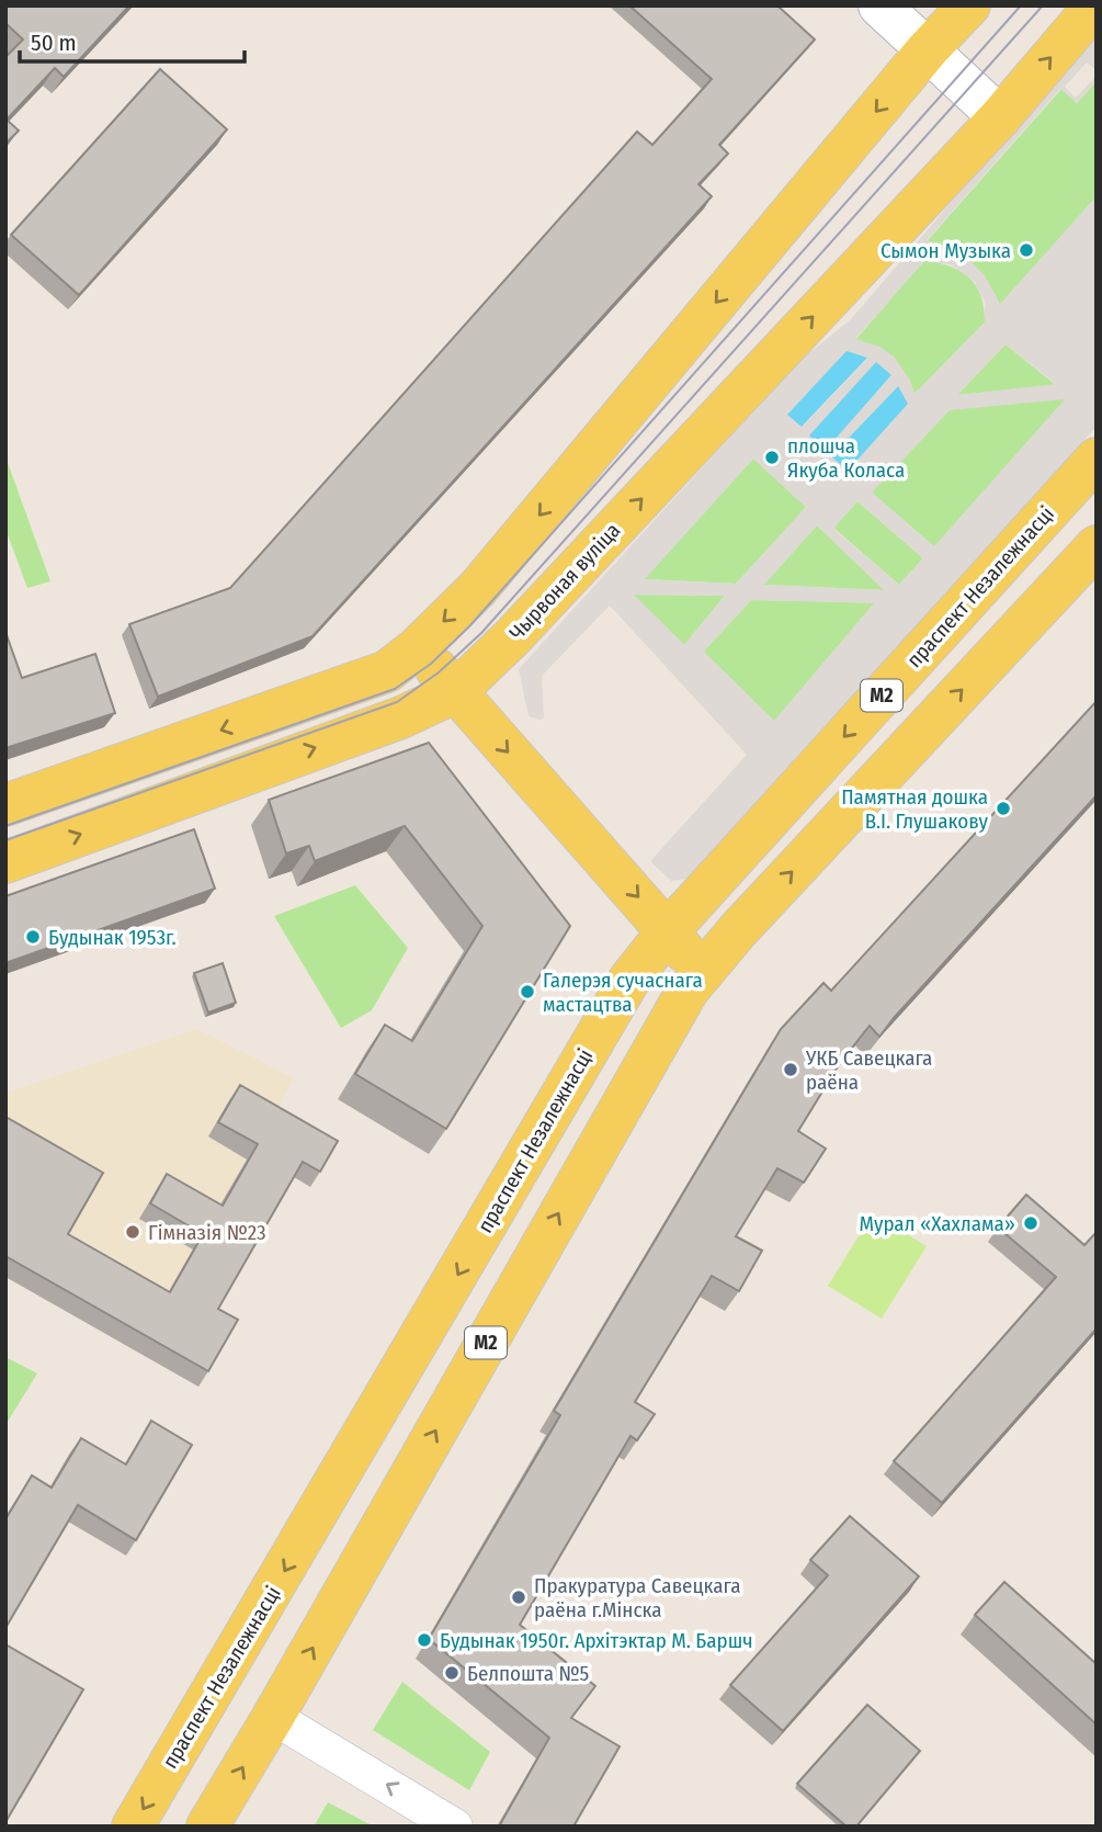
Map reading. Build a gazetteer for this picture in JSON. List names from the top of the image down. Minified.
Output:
{"streets":{"main road":["Чырвоная вуліца","праспект Незалежнасці","М2"]},"places":["Сымон Музыка","плошча Якуба Коласа","Памятная дошка В.І. Глушакову","Будынак 1953г.","Галерэя сучаснага мастацтва","УКБ Савецкага раёна","Мурал «Хахлама»","Гімназія №23","Пракуратура Савецкага раёна г.Мінска","Будынак 1950г. Архітэктар М. Баршч","Белпошта №5"],"scale_bar":"50 m"}
